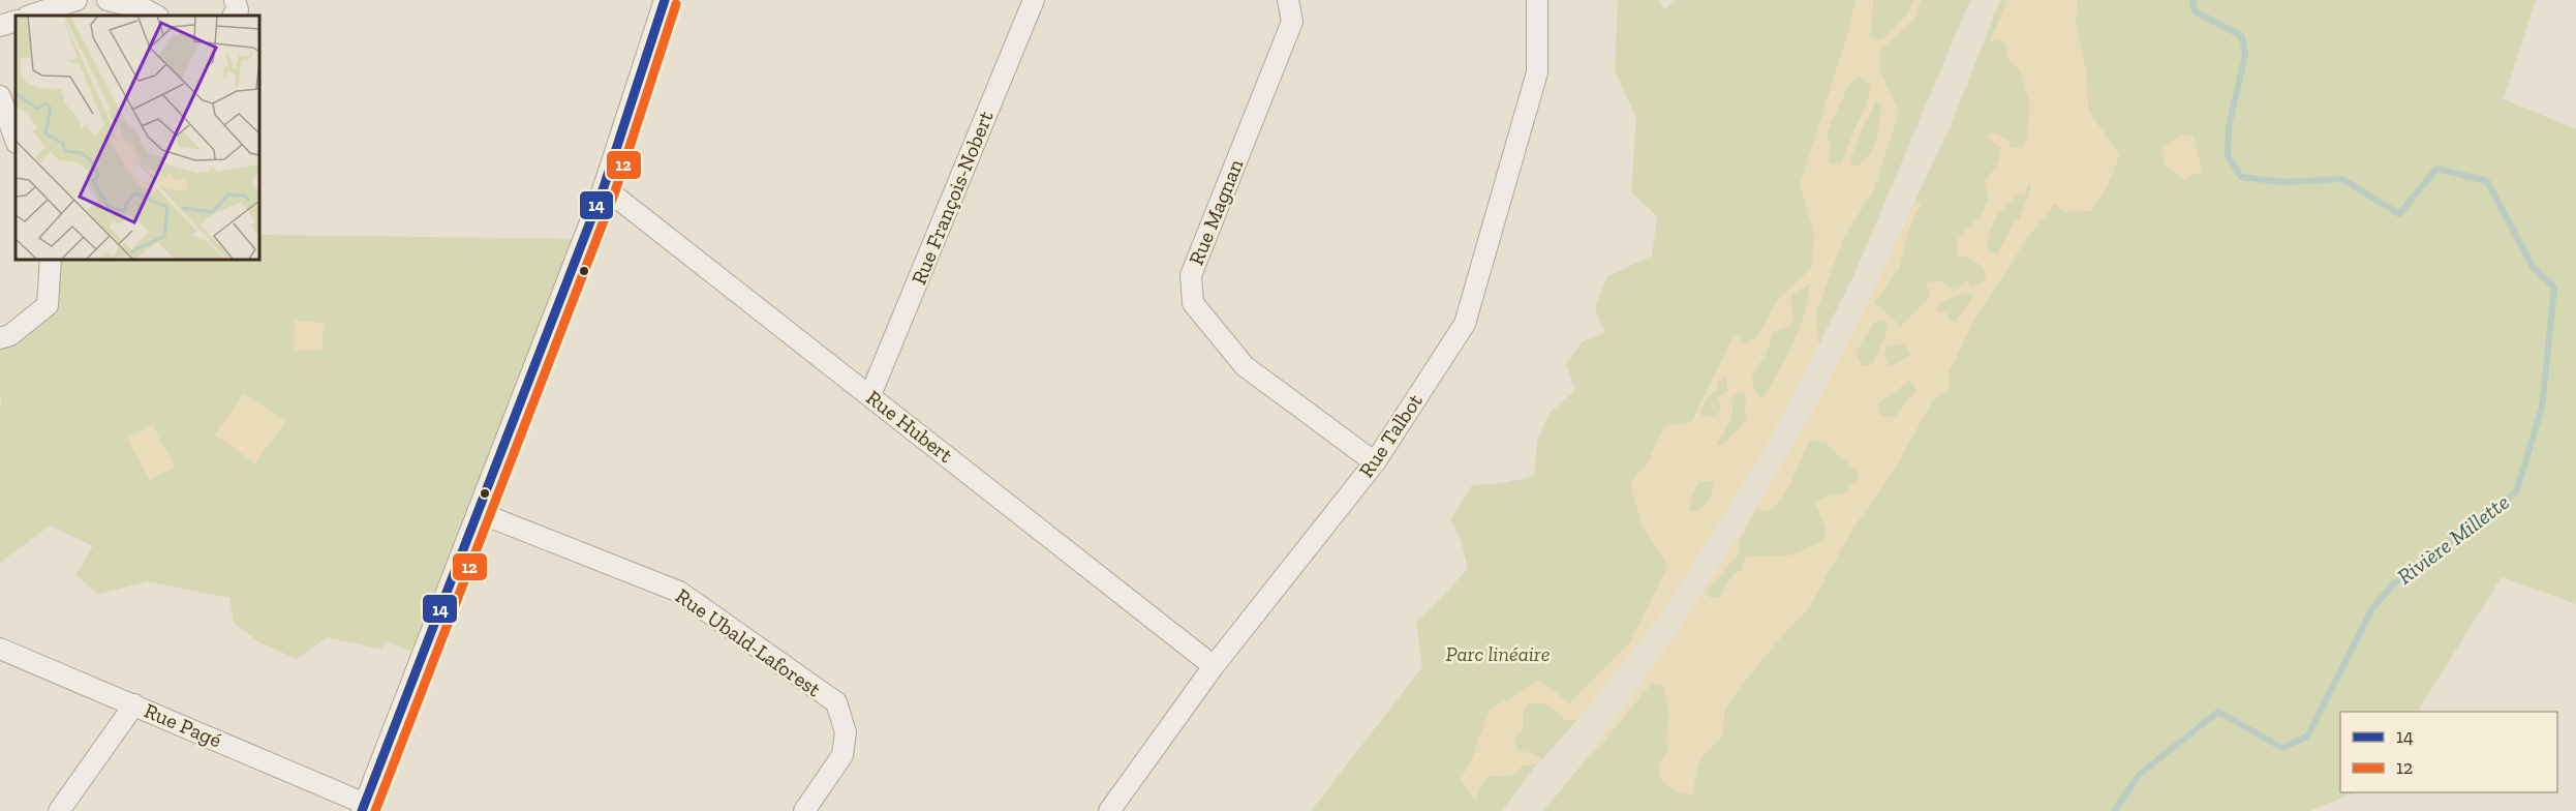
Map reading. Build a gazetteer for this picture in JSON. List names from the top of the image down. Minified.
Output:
{"streets":{"street":["Rue François-Nobert","Rue Magnan","Rue Hubert","Rue Talbot","Rue Ubald-Laforest","Rue Pagé"]},"crossings":[["Rue François-Nobert","Rue Hubert"],["Rue Magnan","Rue Talbot"],["Rue Hubert","Rue Talbot"]],"water":["Rivière Millette"],"parks":["Parc linéaire"],"lines":["transit line 14","transit line 12"],"legend":["14","12"]}
